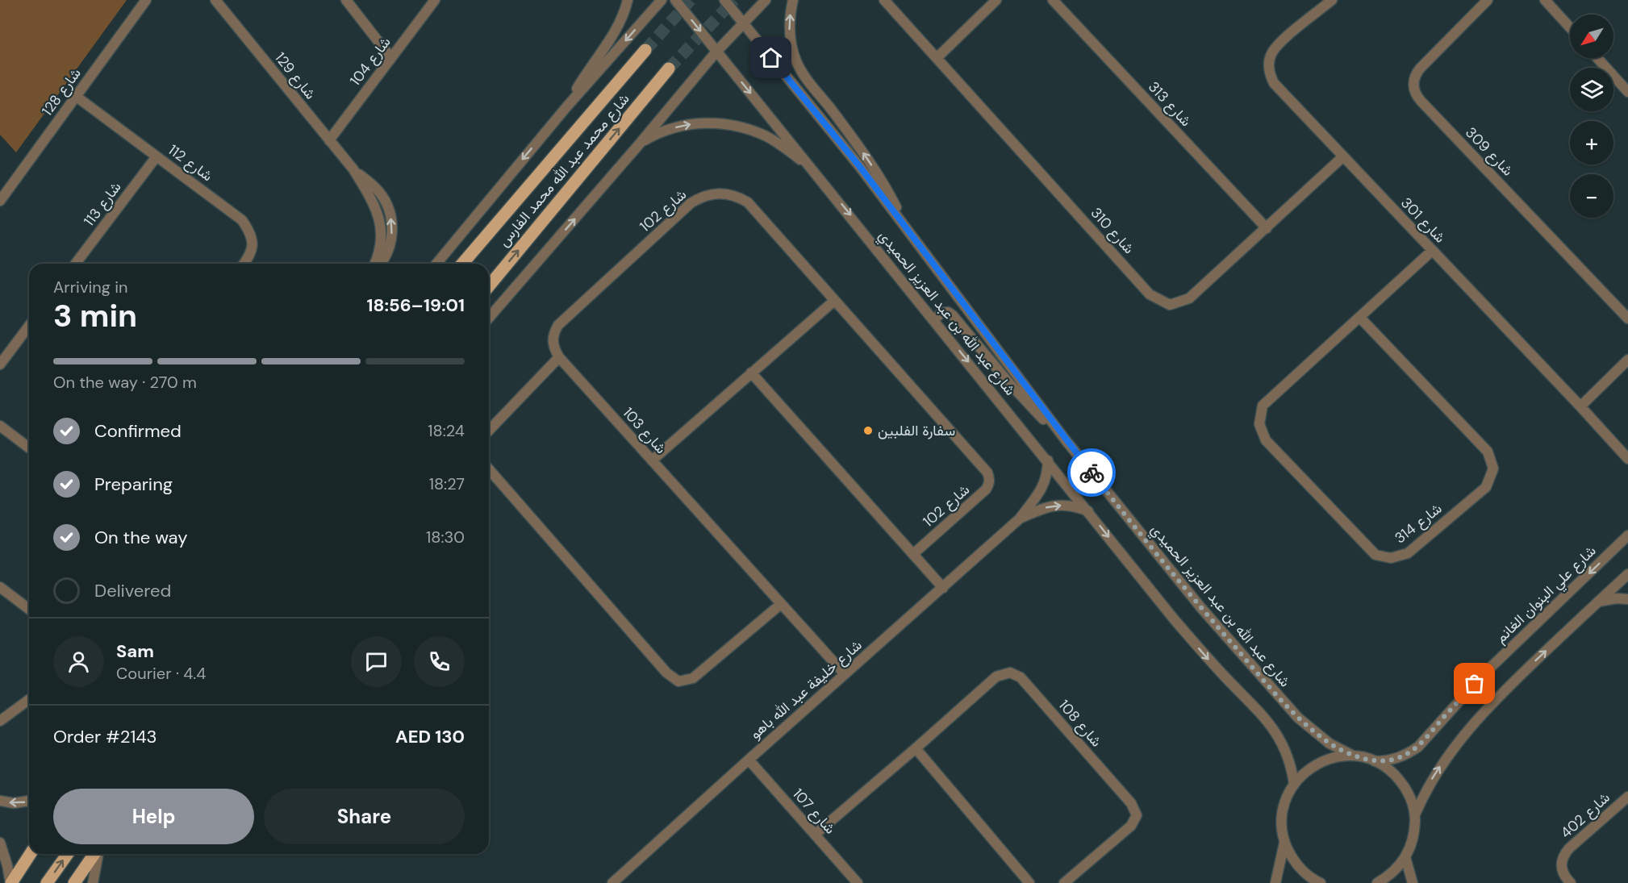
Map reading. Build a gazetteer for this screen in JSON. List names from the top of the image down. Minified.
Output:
{"streets":{"main road":["شارع محمد عبد الله محمد الفارس"],"street":["شارع 104","شارع 129","شارع 128","شارع 313","شارع 309","شارع 112","شارع 113","شارع 102","شارع 301","شارع 310","شارع عبد الله بن عبد العزيز الحميدي","شارع 103","شارع 314","شارع علي البنوان الغانم","شارع خليفة عبد الله باهو","شارع 108","شارع 107","شارع 402"]},"crossings":[["شارع 104","شارع 129"],["شارع 128","شارع 112"],["شارع 313","شارع 310"],["شارع 112","شارع 113"],["شارع 102","شارع 103"],["شارع 301","شارع 310"],["شارع 301","شارع 314"],["شارع عبد الله بن عبد العزيز الحميدي","شارع خليفة عبد الله باهو"],["شارع 103","شارع خليفة عبد الله باهو"],["شارع خليفة عبد الله باهو","شارع 107"],["شارع 108","شارع 107"]],"places":["سفارة الفلبين"],"north":"bottom left","page":{"map_buttons":["+","−"],"heading":["3 min","Arriving in","18:56–19:01"],"panel":["Sam","Courier · 4.4","Order #2143","AED 130"],"bar":"On the way · 270 m","list":[["Confirmed","18:24"],["Preparing","18:27"],["On the way","18:30"],"Delivered"],"buttons":["Help","Share"]}}
